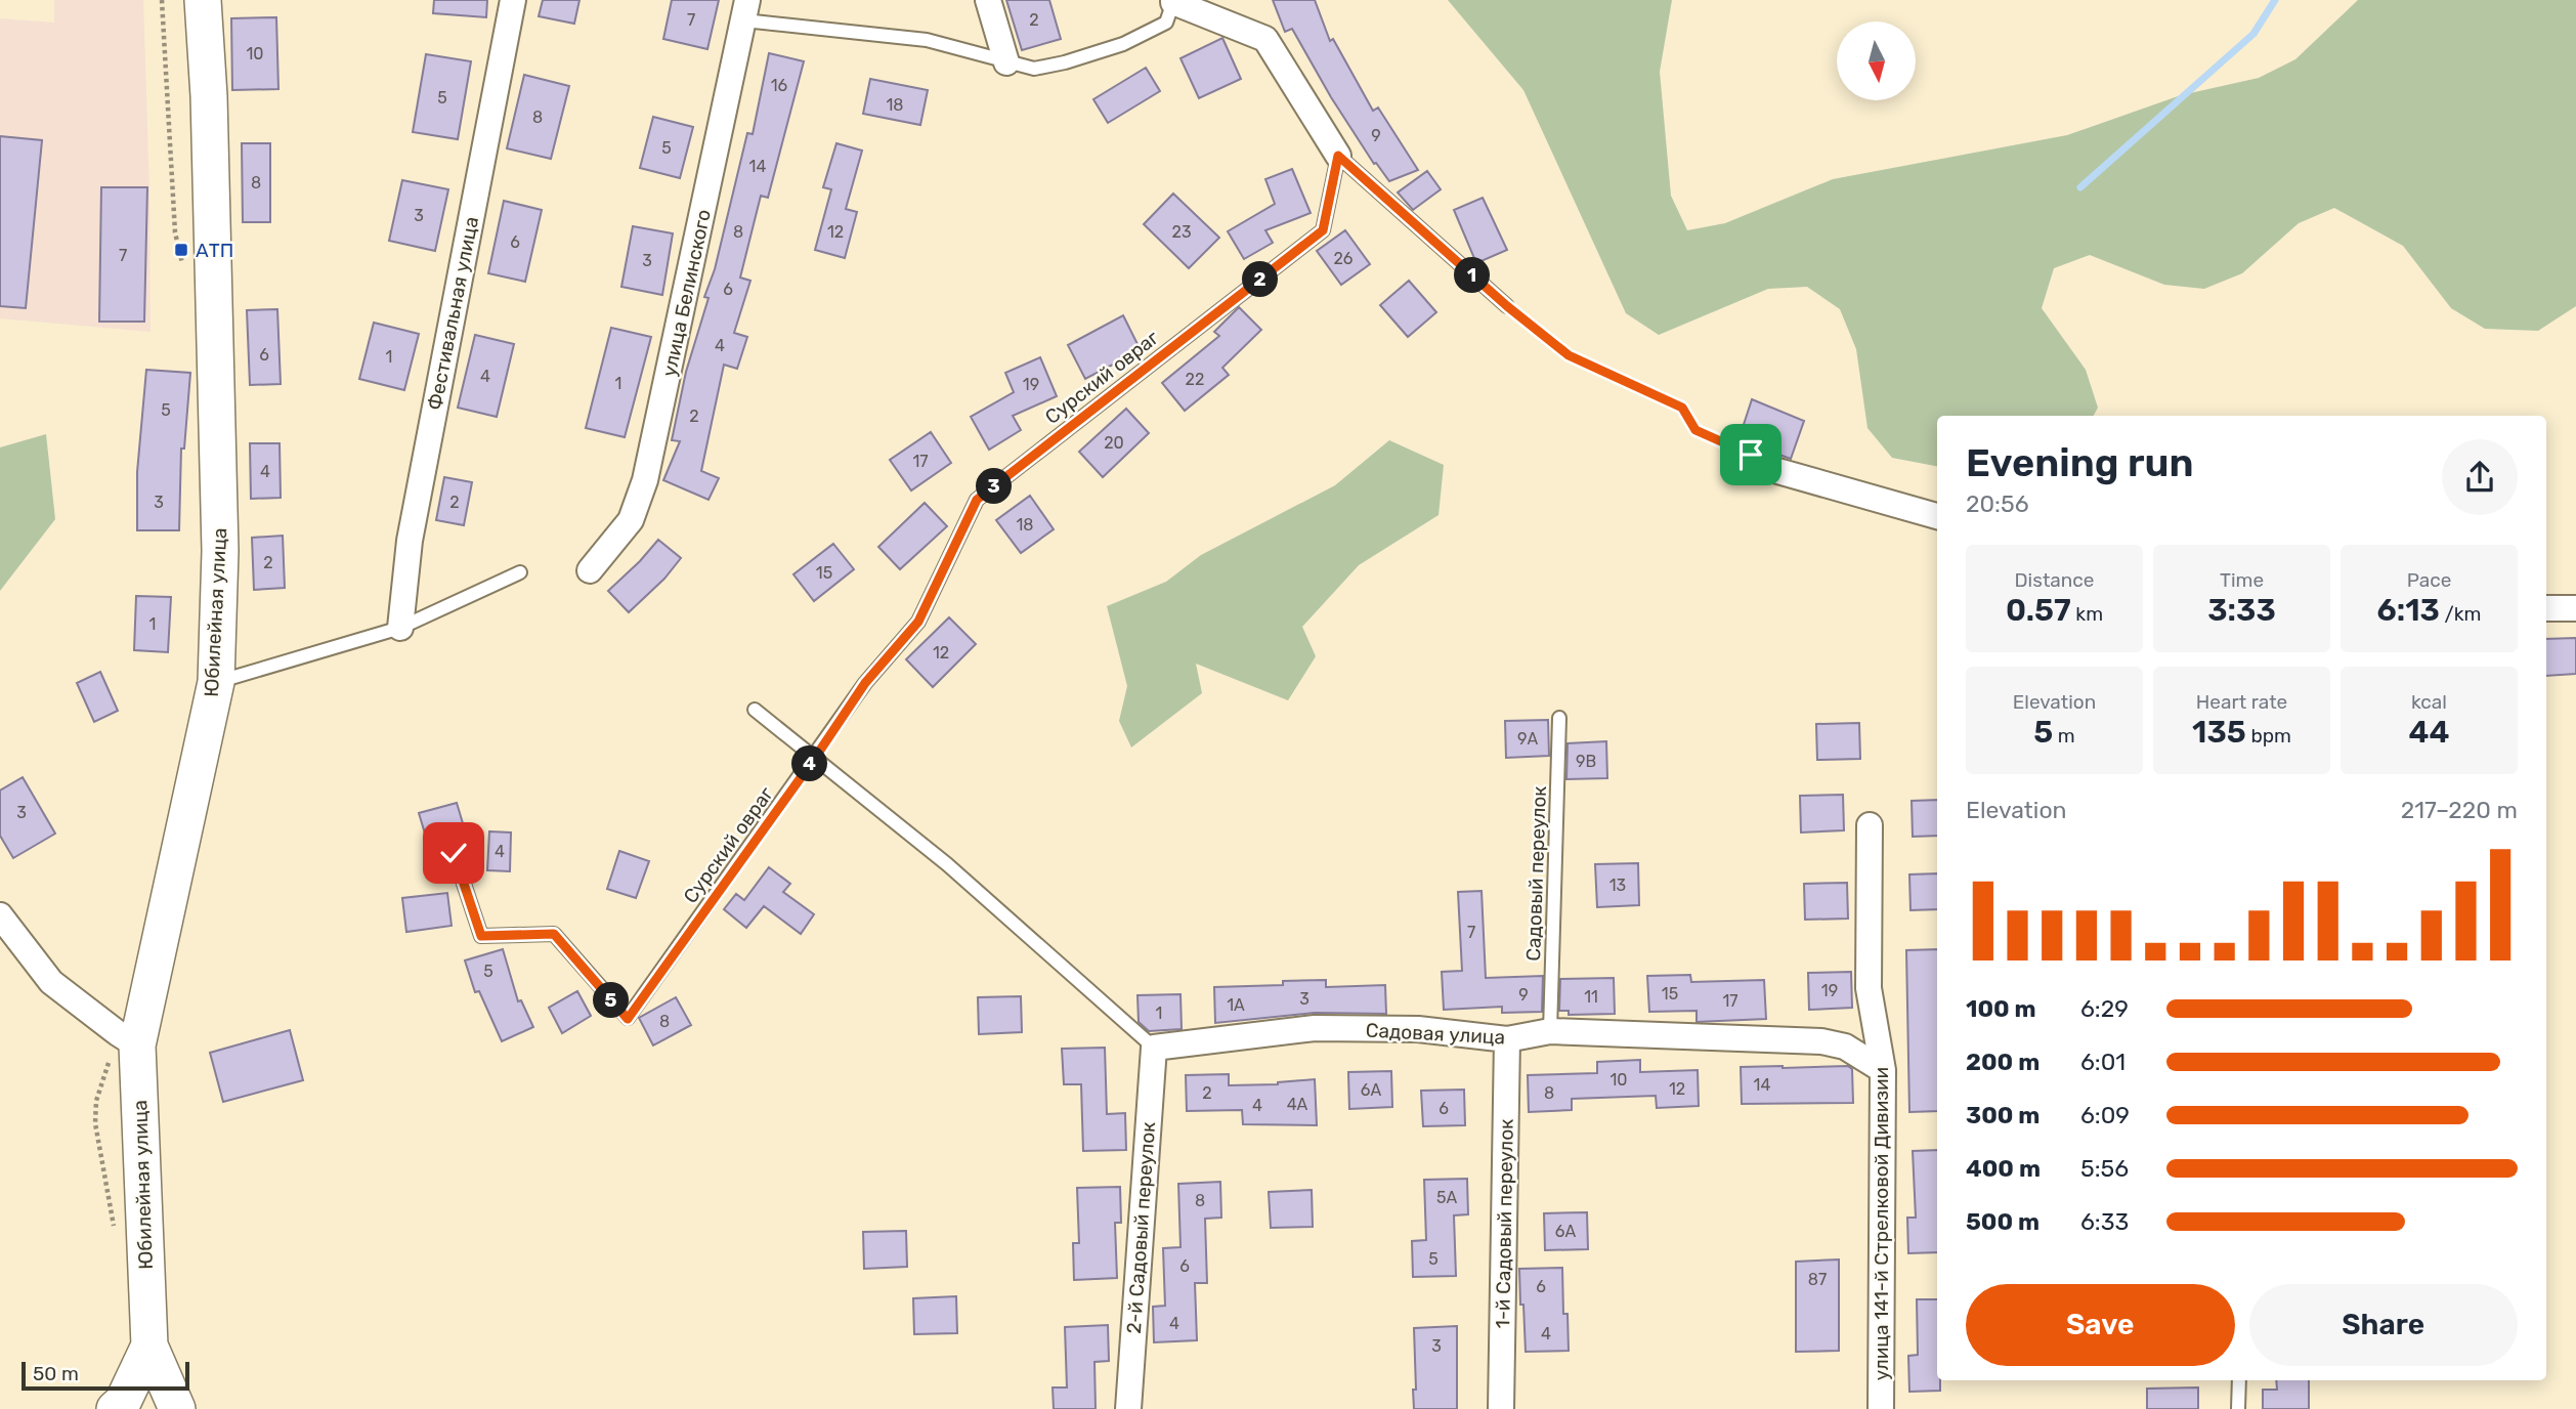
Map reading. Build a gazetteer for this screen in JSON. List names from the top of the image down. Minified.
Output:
{"streets":{"street":["улица Белинского","Фестивальная улица","Юбилейная улица","Садовая улица","1-й Садовый переулок","улица 141-й Стрелковой Дивизии","2-й Садовый переулок"],"lane":["Сурский овраг","Садовый переулок"]},"crossings":[["Садовый переулок","Садовая улица"],["Садовая улица","1-й Садовый переулок"],["Садовая улица","улица 141-й Стрелковой Дивизии"],["Садовая улица","2-й Садовый переулок"]],"places":{"transit":["АТП"]},"house_numbers":["7","2","10","16","5","18","8","9","5","14","8","3","8","12","23","6","7","26","3","6","4","6","1","4","22","1","19","5","2","20","17","4","3","2","18","2","15","1","12","9А","9В","3","4","13","7","5","19","15","9","11","3","17","1А","1","8","10","14","12","6А","2","8","4А","4","6","5А","8","6А","5","6","87","6","4","4","3"],"scale_bar":"50 m","north":"bottom","page":{"pins":["1","2","3","4","5"],"heading":["Evening run","20:56"],"stats":[["Distance","0.57 km"],["Time","3:33"],["Pace","6:13 /km"],["Elevation","5 m"],["Heart rate","135 bpm"],["kcal","44"]],"chart":["Elevation","217–220 m"],"list":[{"name":"100 m","note":"6:29"},{"name":"200 m","note":"6:01"},{"name":"300 m","note":"6:09"},{"name":"400 m","note":"5:56"},{"name":"500 m","note":"6:33"}],"buttons":["Save","Share"],"scale":"50 m"}}
